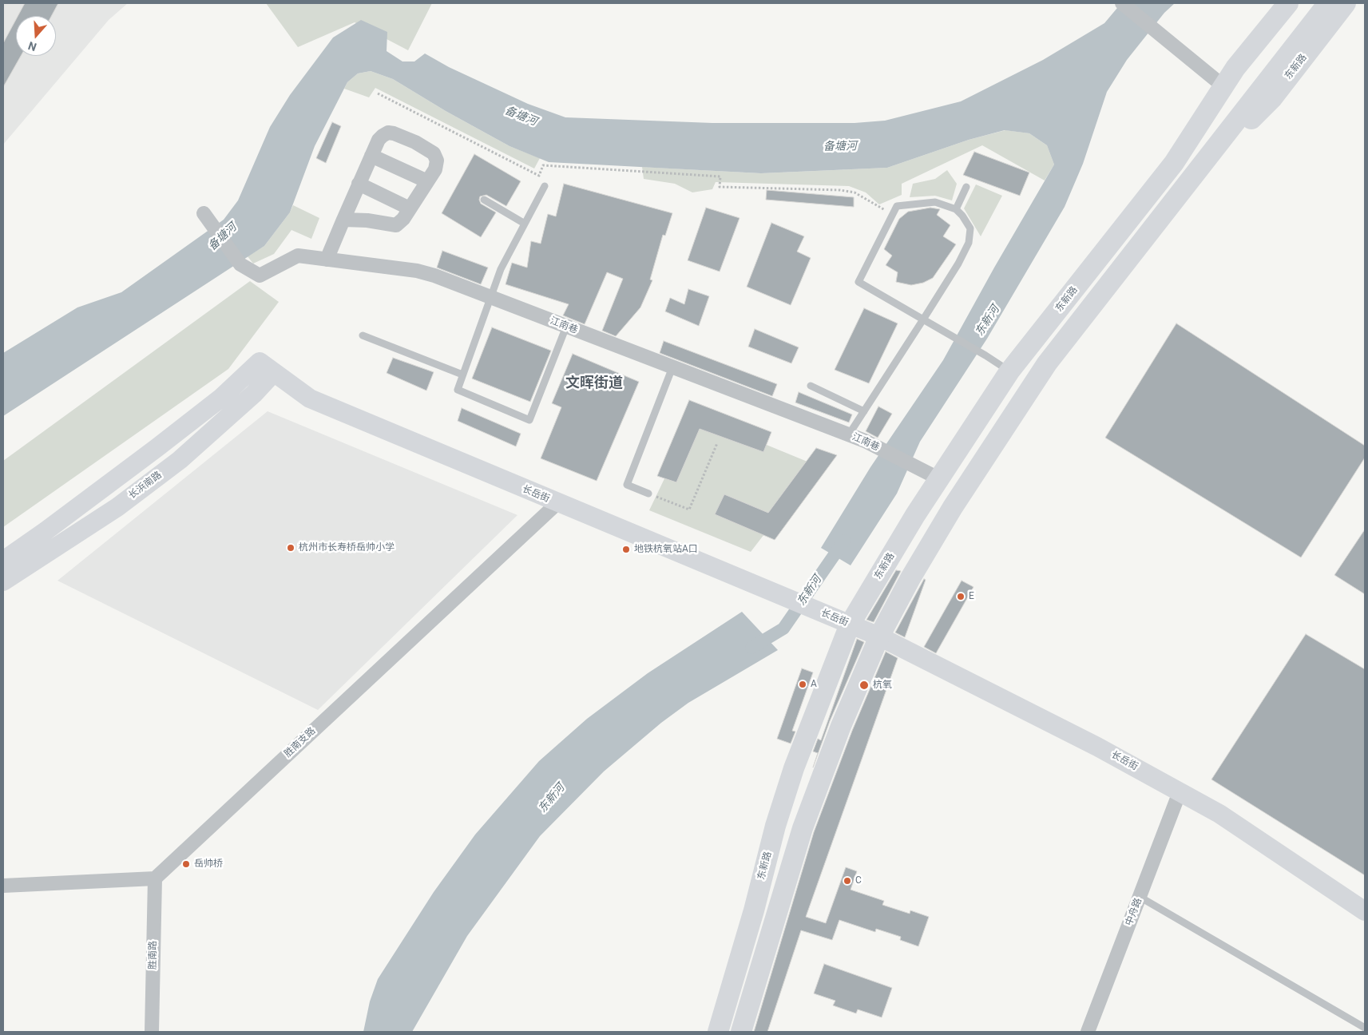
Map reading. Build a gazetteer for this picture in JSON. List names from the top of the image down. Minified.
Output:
{"streets":{"main road":["东新路"],"street":["江南巷","长浜南路","长岳街","胜南支路","中舟路","胜南路"]},"crossings":[["东新路","江南巷"],["东新路","长岳街"],["长浜南路","长岳街"],["长岳街","胜南支路"],["长岳街","中舟路"],["胜南支路","胜南路"]],"districts":["文晖街道"],"water":["备塘河","东新河"],"places":["杭州市长寿桥岳帅小学","地铁杭氧站A口","E","A","杭氧","岳帅桥","C"],"north":"bottom"}
